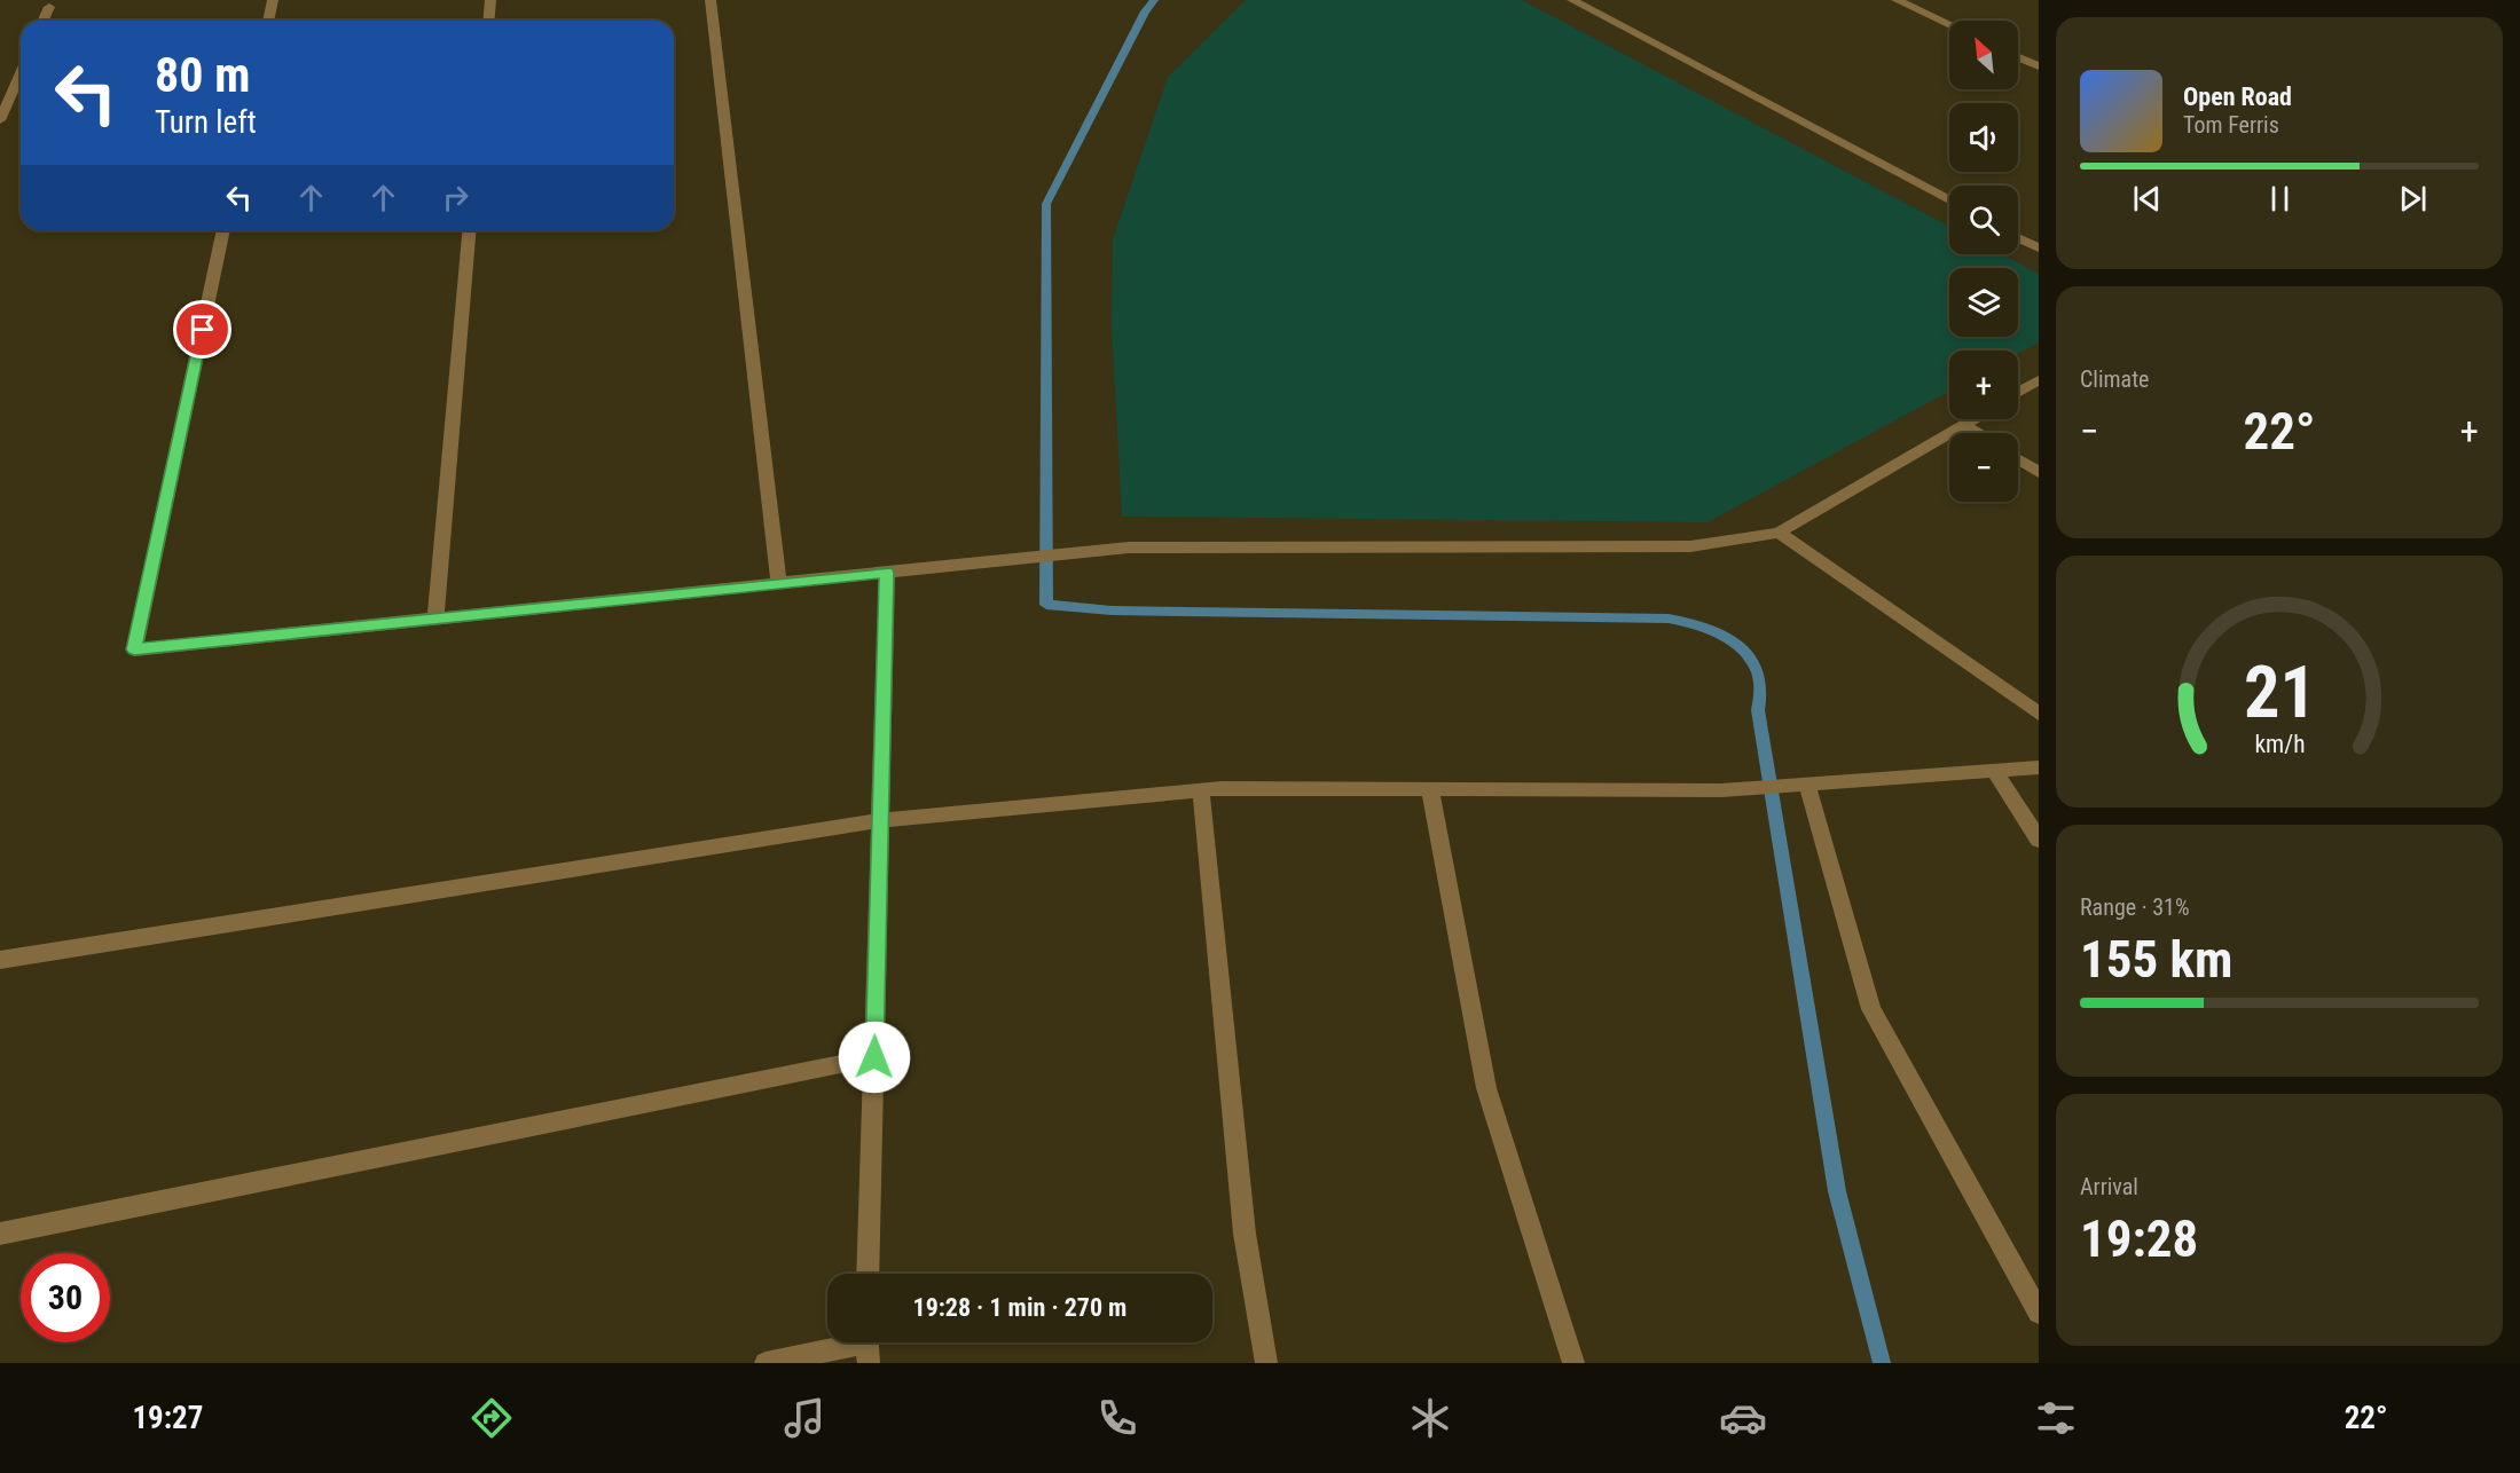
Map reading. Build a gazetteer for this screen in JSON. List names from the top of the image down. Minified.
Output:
{"north":"top left","page":{"map_buttons":["+","−"],"turn":["80 m","Turn left"],"song":["Open Road","Tom Ferris"],"tile":["Climate",["Range · 31%","155 km"],["Arrival","19:28"]],"heat":["−","22°","+"],"limit":"30","trip":"19:28 · 1 min · 270 m","tabs":["19:27","22°"],"gauge":["21","km/h"]}}
